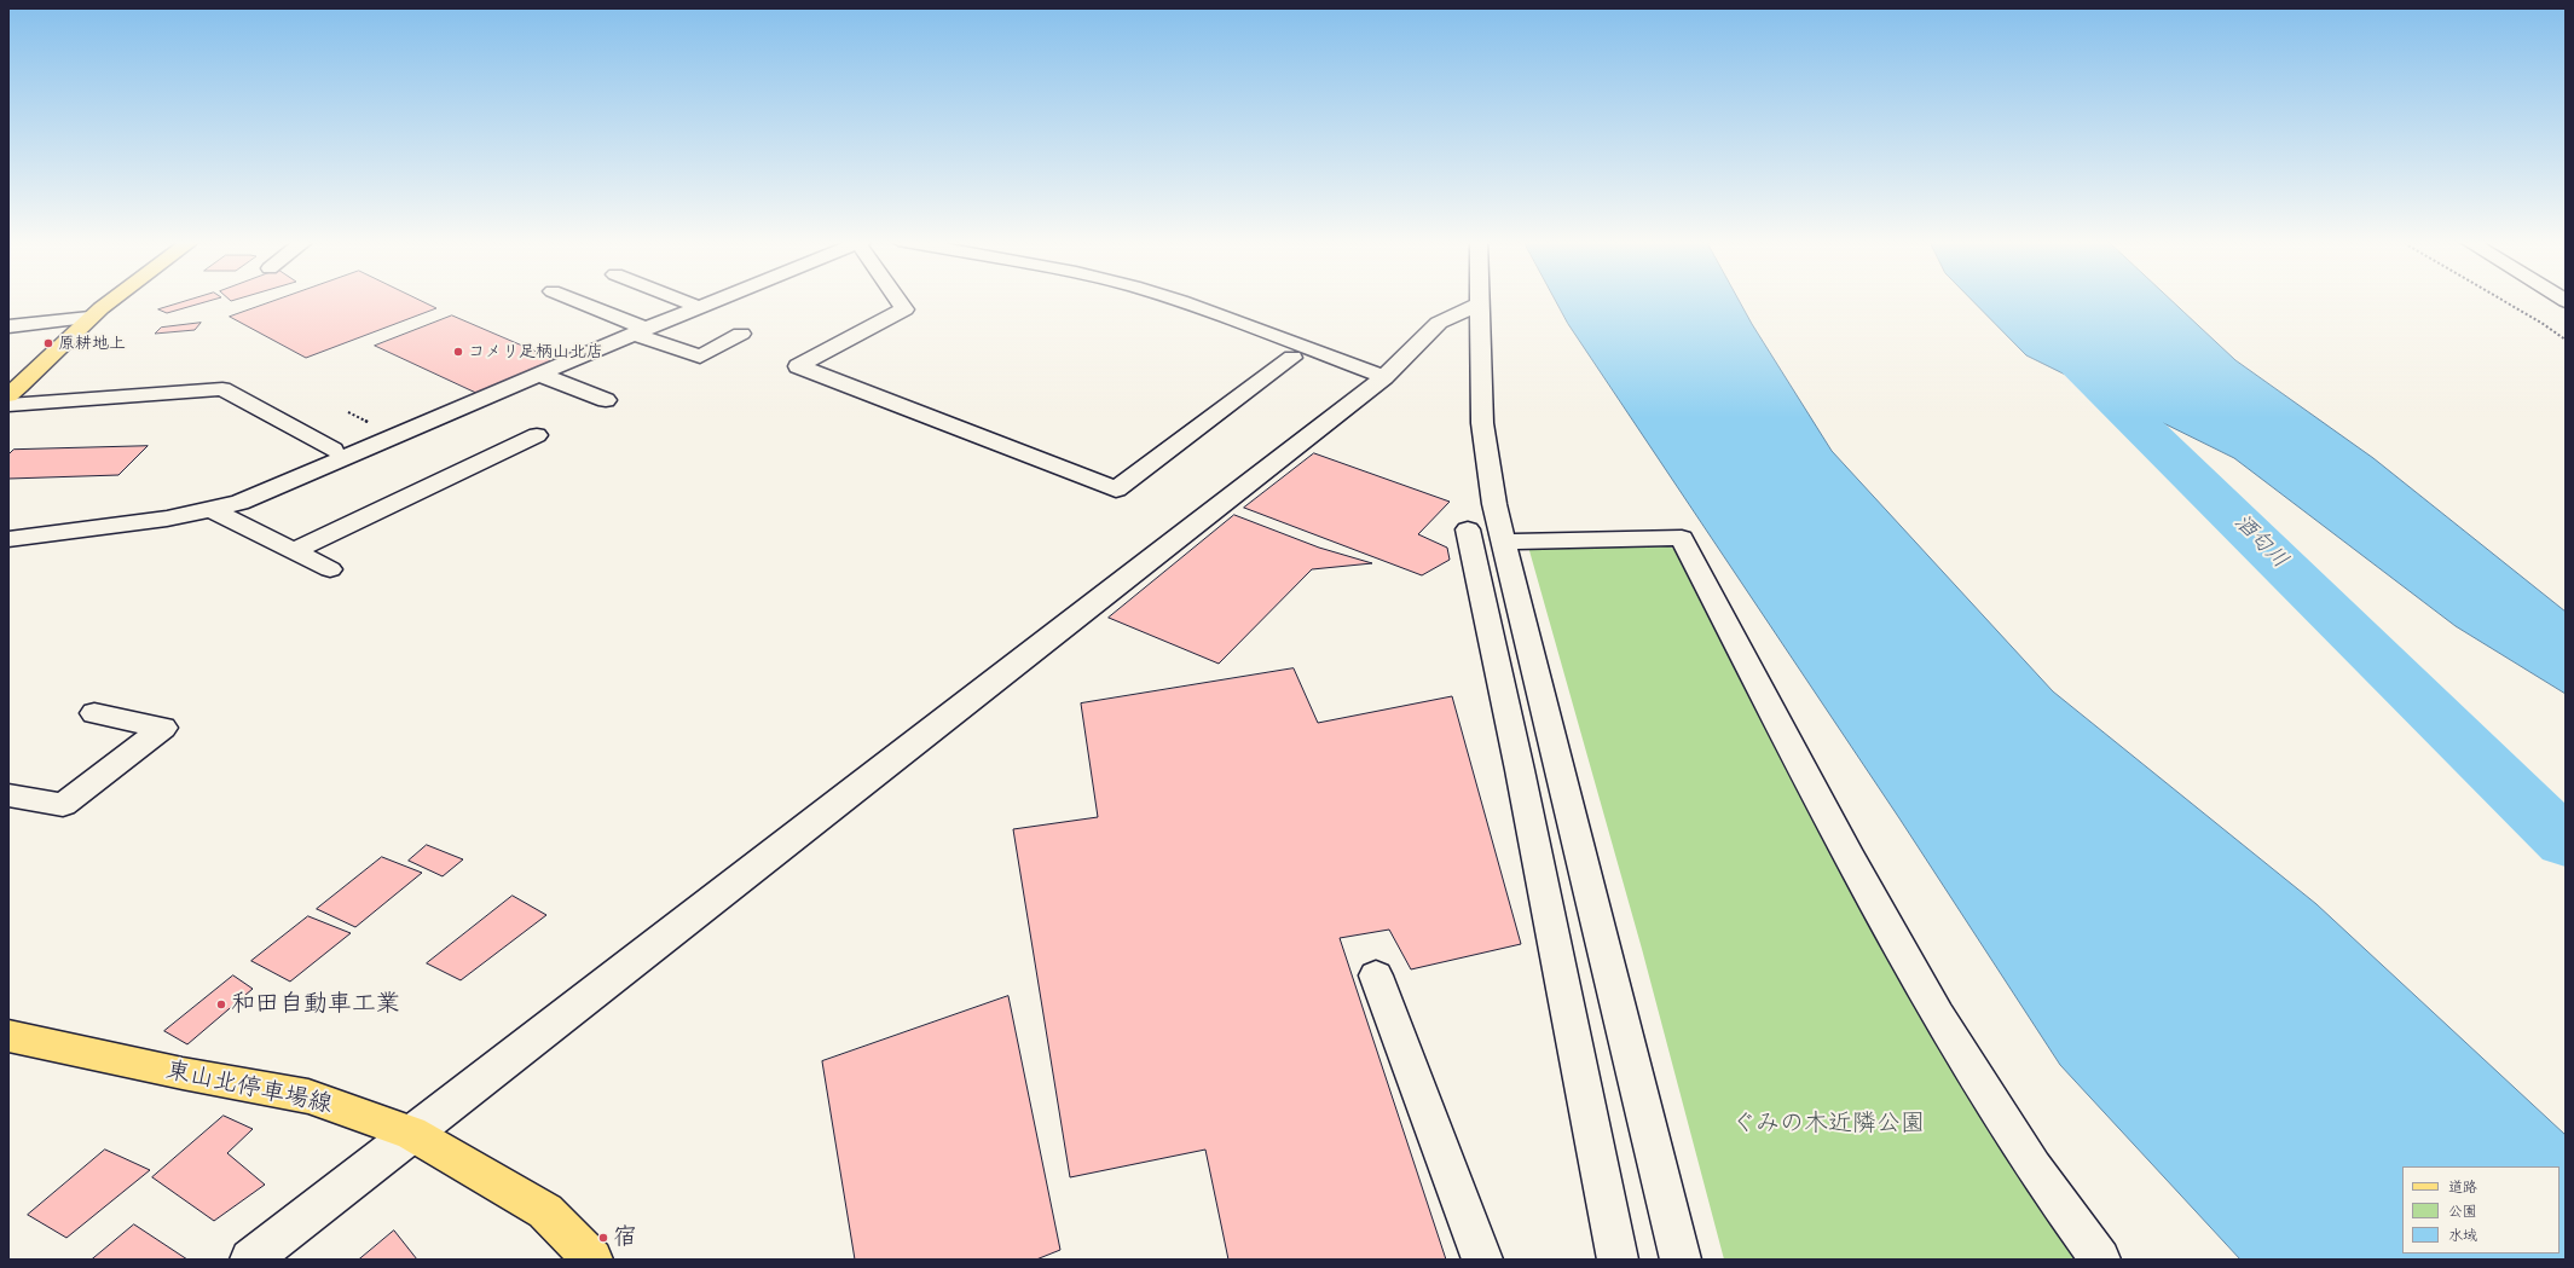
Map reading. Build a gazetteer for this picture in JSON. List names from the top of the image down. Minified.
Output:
{"streets":{"main road":["東山北停車場線"]},"water":["酒匂川"],"parks":["ぐみの木近隣公園"],"places":["原耕地上","コメリ足柄山北店","和田自動車工業","宿"],"legend":["道路","公園","水域"]}
